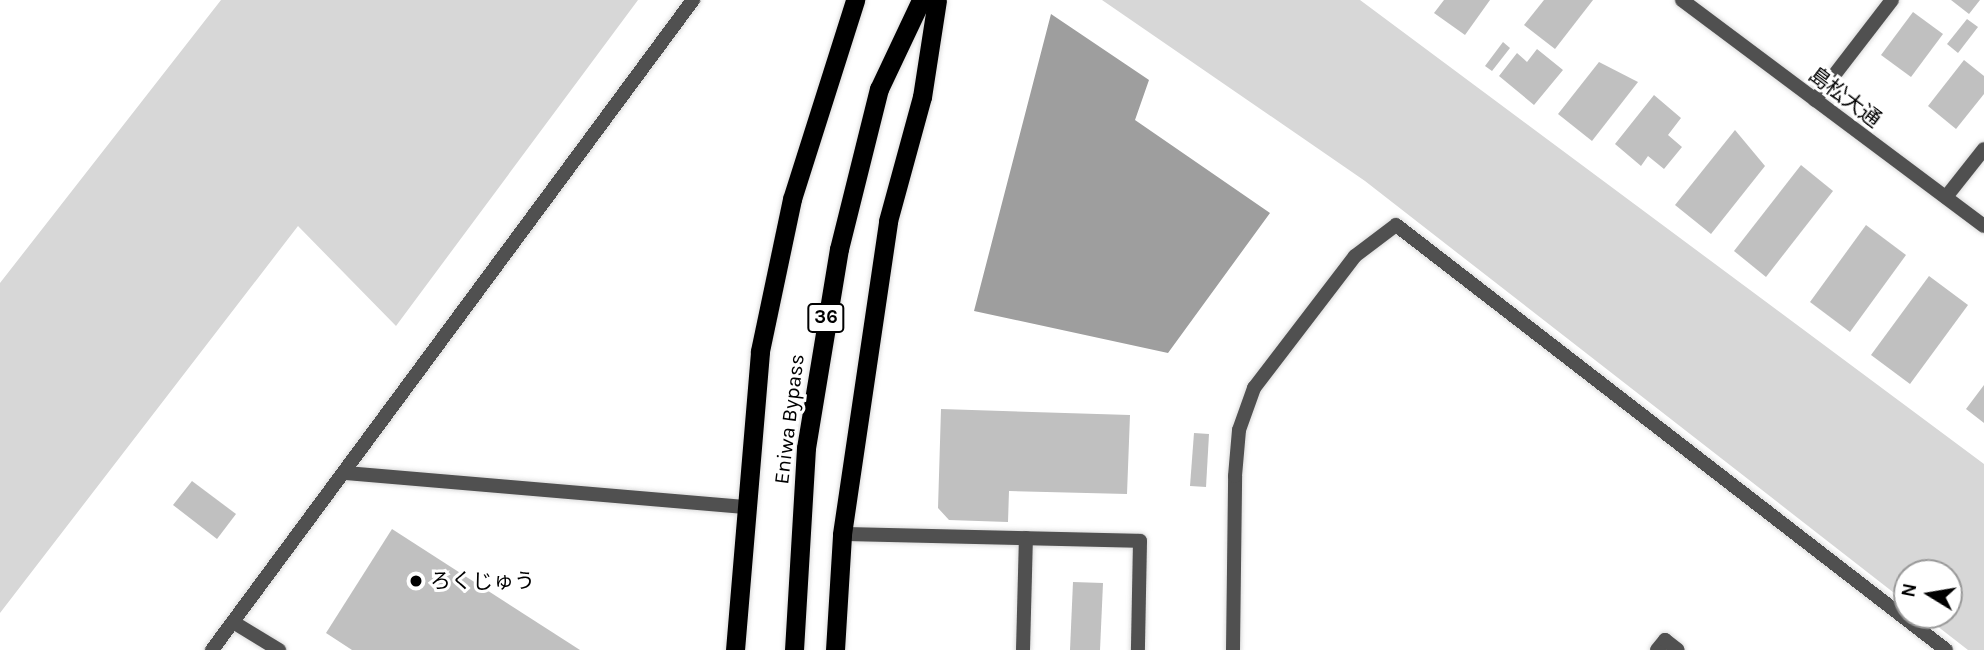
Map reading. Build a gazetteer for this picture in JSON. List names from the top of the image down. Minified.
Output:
{"streets":{"highway":["36","Eniwa Bypass"],"street":["島松大通"]},"places":["ろくじゅう"],"north":"left"}
